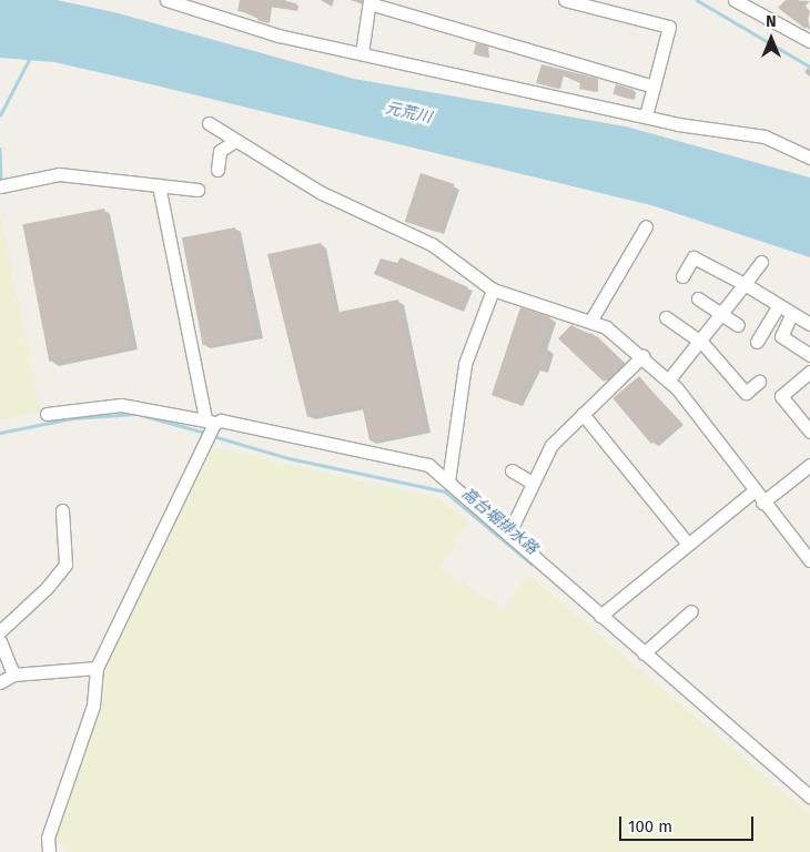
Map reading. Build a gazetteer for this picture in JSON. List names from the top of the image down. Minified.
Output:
{"water":["元荒川","高台堀排水路"],"scale_bar":"100 m","north":"top"}
